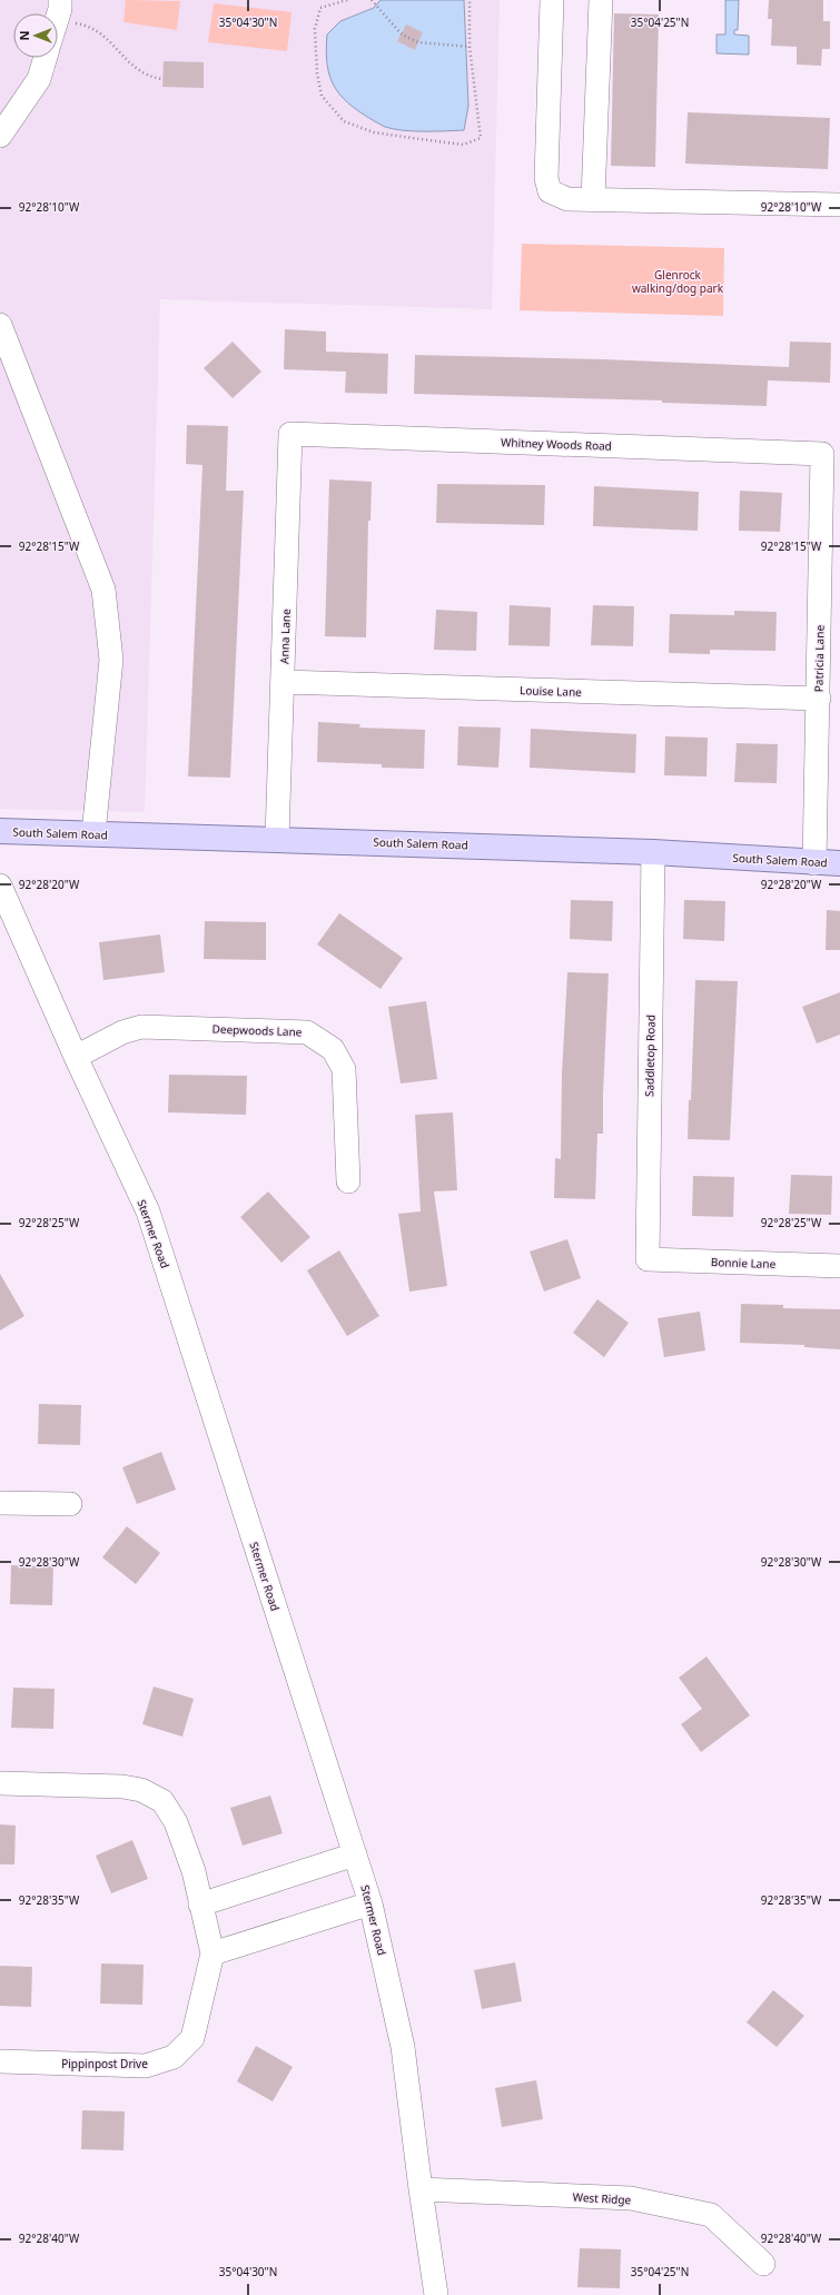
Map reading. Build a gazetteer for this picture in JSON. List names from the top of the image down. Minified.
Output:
{"streets":{"main road":["South Salem Road"],"street":["Whitney Woods Road","Anna Lane","Patricia Lane","Louise Lane","Deepwoods Lane","Saddletop Road","Stermer Road","Bonnie Lane","Pippinpost Drive","West Ridge"]},"crossings":[["Whitney Woods Road","Anna Lane"],["Whitney Woods Road","Patricia Lane"],["Anna Lane","Louise Lane"],["Anna Lane","South Salem Road"],["Patricia Lane","Louise Lane"],["Patricia Lane","South Salem Road"],["South Salem Road","Saddletop Road"],["Deepwoods Lane","Stermer Road"],["Saddletop Road","Bonnie Lane"],["Stermer Road","West Ridge"]],"parks":["Glenrock walking/dog park"],"north":"left","coordinates":["35°04'30\"N","35°04'25\"N","92°28'10\"W","92°28'15\"W","92°28'20\"W","92°28'25\"W","92°28'30\"W","92°28'35\"W","92°28'40\"W"]}
